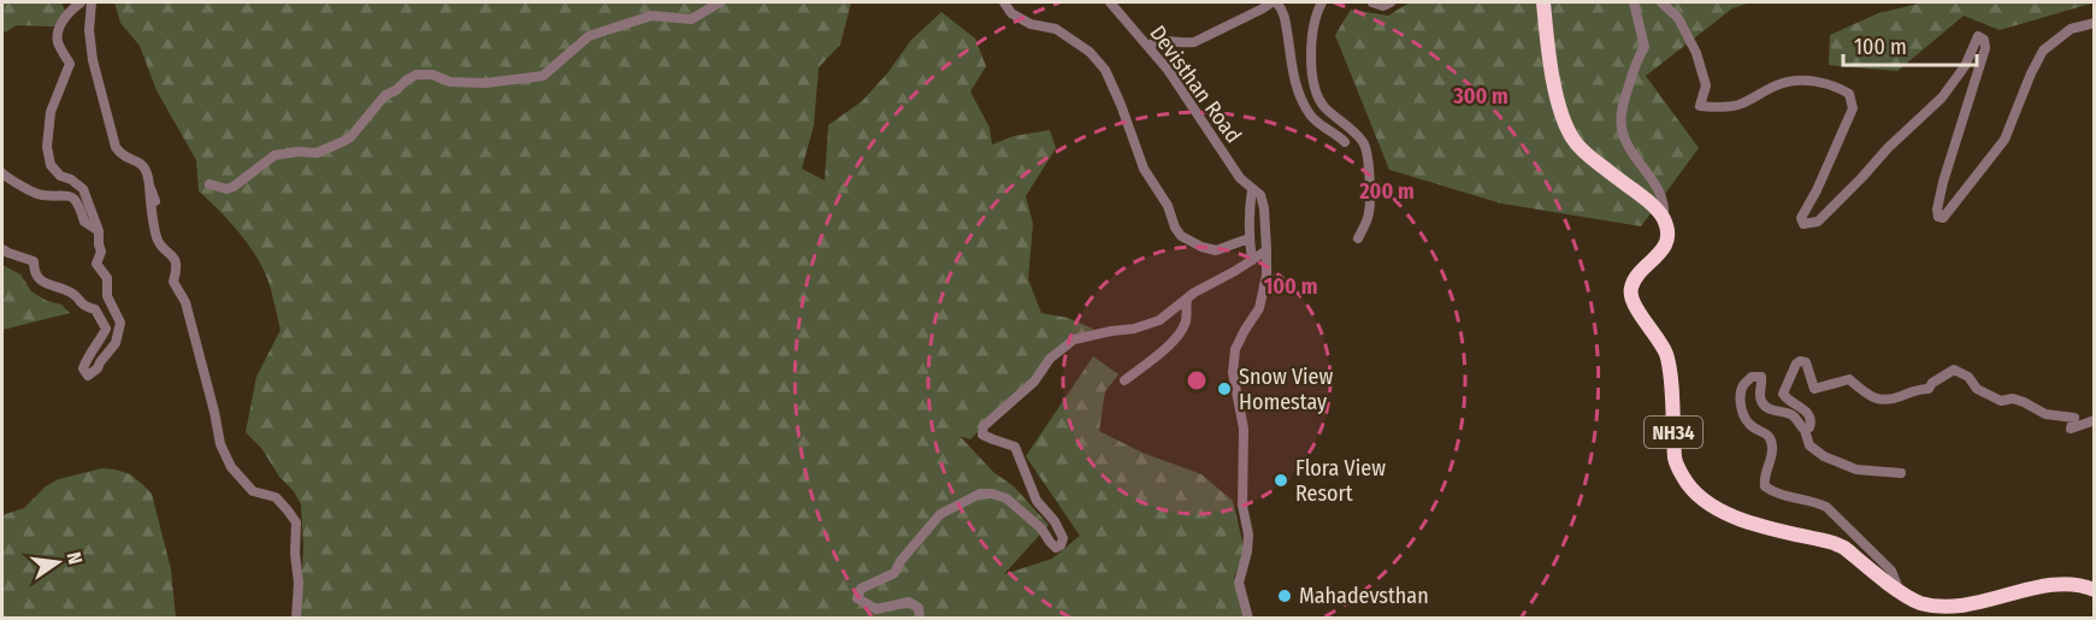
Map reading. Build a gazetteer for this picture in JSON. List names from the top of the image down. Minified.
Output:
{"streets":{"highway":["NH34"],"street":["Devisthan Road"]},"places":["Snow View Homestay","Flora View Resort","Mahadevsthan"],"scale_bar":"100 m","north":"right","rings":["300 m","200 m","100 m"]}
